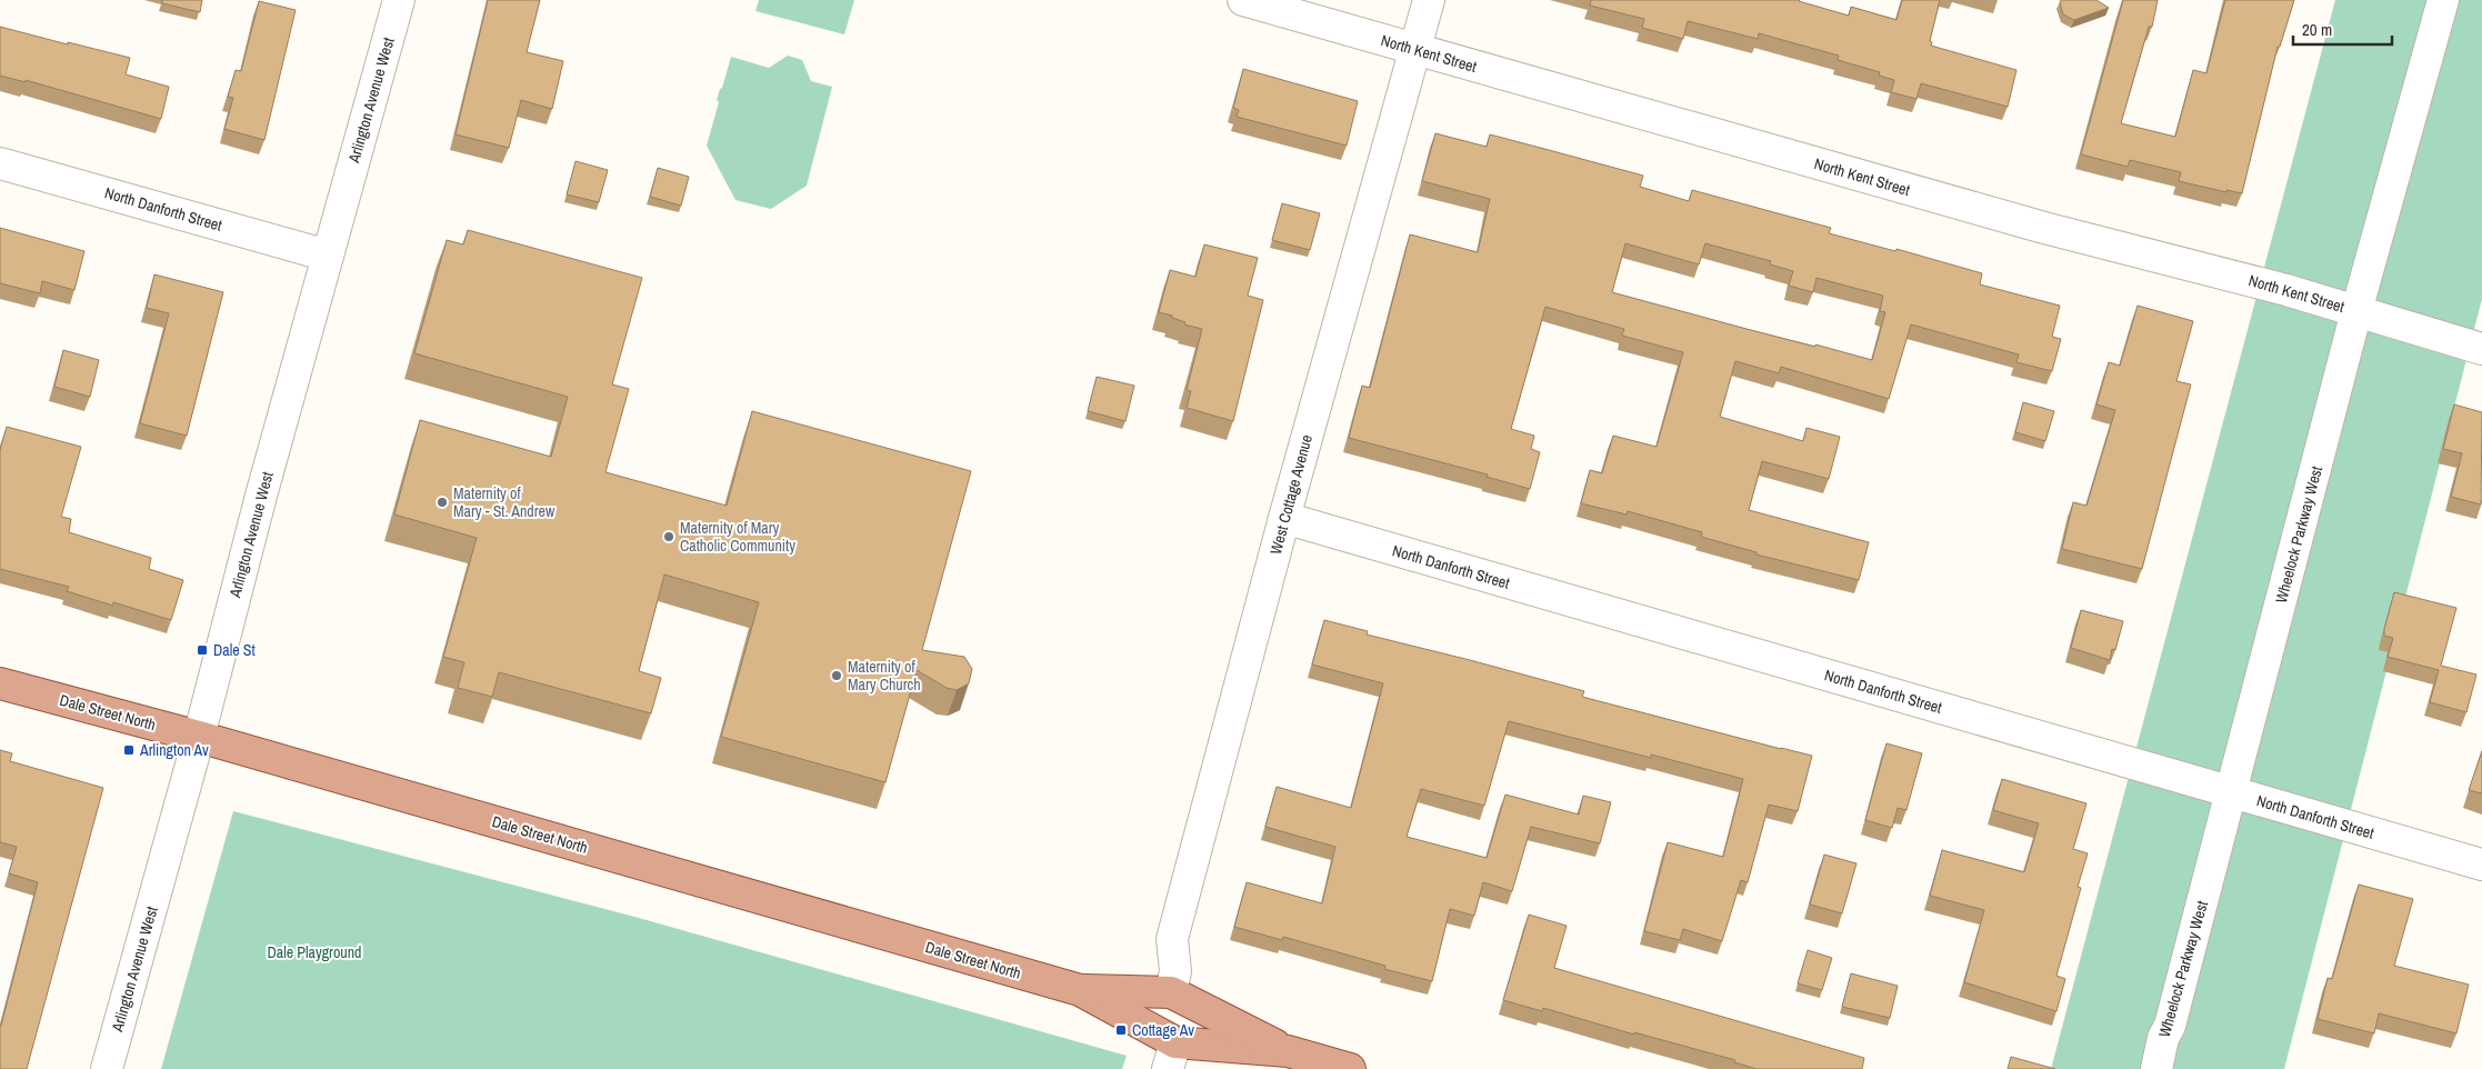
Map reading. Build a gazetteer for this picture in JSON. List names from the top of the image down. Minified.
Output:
{"streets":{"main road":["Dale Street North"],"street":["North Kent Street","Arlington Avenue West","North Danforth Street","West Cottage Avenue","Wheelock Parkway West"]},"crossings":[["North Kent Street","West Cottage Avenue"],["North Kent Street","Wheelock Parkway West"],["Arlington Avenue West","North Danforth Street"],["Arlington Avenue West","Dale Street North"],["North Danforth Street","West Cottage Avenue"],["North Danforth Street","Wheelock Parkway West"],["West Cottage Avenue","Dale Street North"]],"parks":["Dale Playground"],"places":{"other":["Maternity of Mary - St. Andrew","Maternity of Mary Catholic Community","Maternity of Mary Church"],"transit":["Dale St","Arlington Av","Cottage Av"]},"scale_bar":"20 m"}
